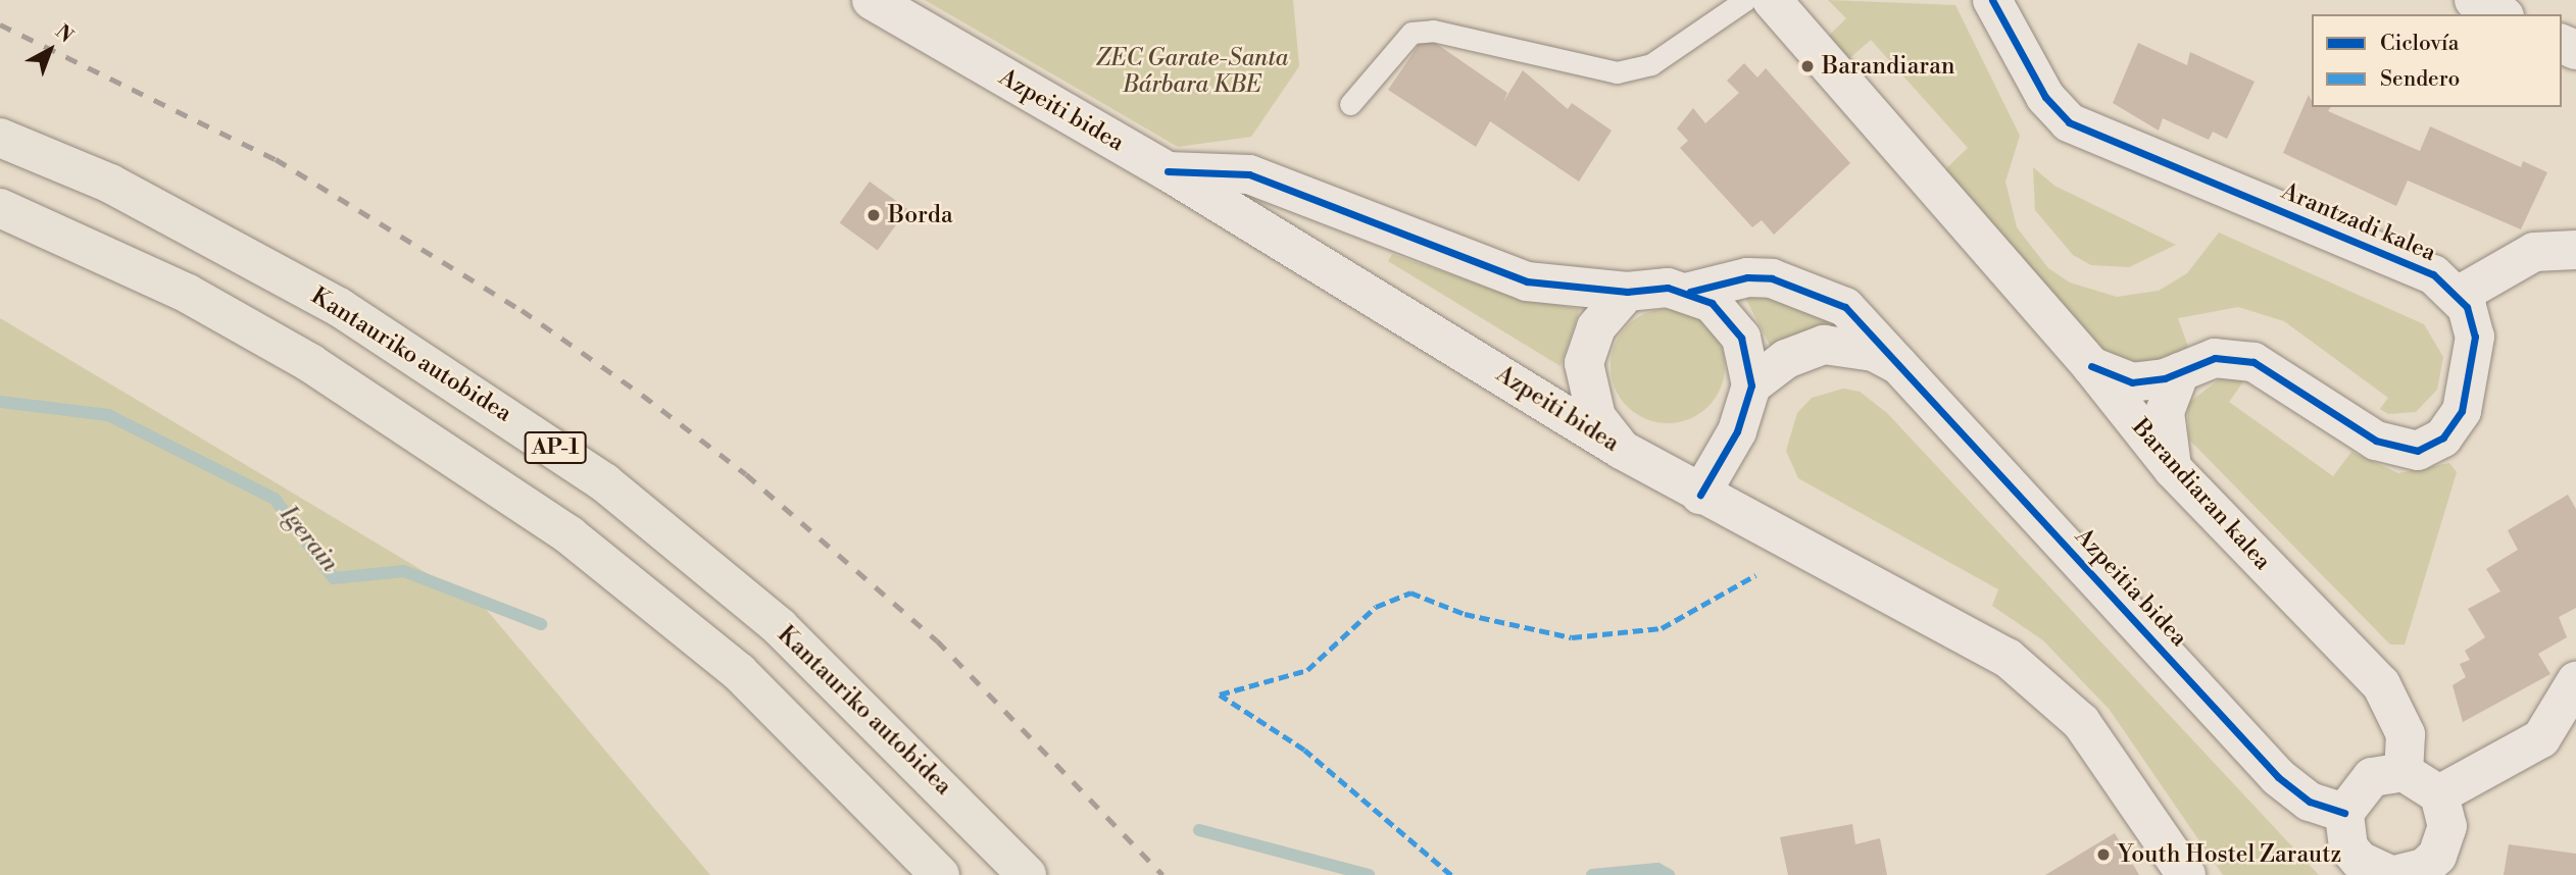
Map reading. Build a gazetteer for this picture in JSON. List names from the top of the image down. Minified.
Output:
{"streets":{"highway":["Kantauriko autobidea","AP-1"],"street":["Azpeiti bidea","Arantzadi kalea","Barandiaran kalea","Azpeitia bidea"]},"crossings":[["Azpeiti bidea","Azpeitia bidea"],["Arantzadi kalea","Barandiaran kalea"],["Barandiaran kalea","Azpeitia bidea"]],"water":["Igerain"],"parks":["ZEC Garate-Santa Bárbara KBE"],"places":["Barandiaran","Borda","Youth Hostel Zarautz"],"legend":["Ciclovía","Sendero"],"north":"top right"}
